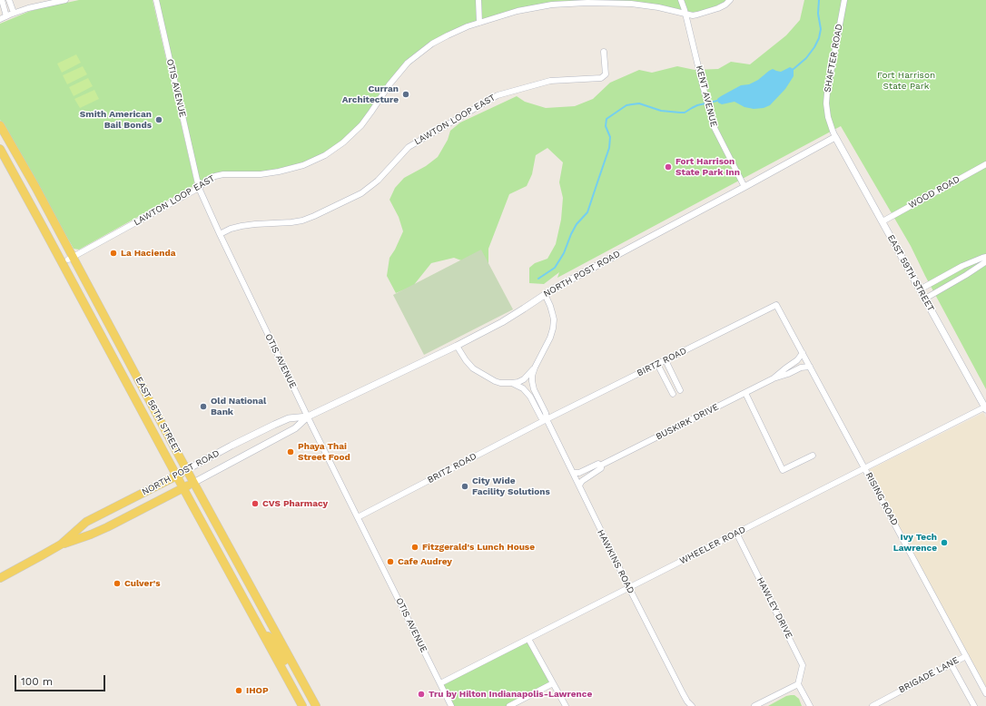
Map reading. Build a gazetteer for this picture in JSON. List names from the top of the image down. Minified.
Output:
{"streets":{"main road":["NORTH POST ROAD","EAST 56TH STREET"],"street":["SHAFTER ROAD","OTIS AVENUE","KENT AVENUE","LAWTON LOOP EAST","WOOD ROAD","EAST 59TH STREET","BIRTZ ROAD","BUSKIRK DRIVE","BRITZ ROAD","RISING ROAD","WHEELER ROAD","HAWKINS ROAD","HAWLEY DRIVE","BRIGADE LANE"]},"crossings":[["SHAFTER ROAD","EAST 59TH STREET"],["SHAFTER ROAD","NORTH POST ROAD"],["OTIS AVENUE","LAWTON LOOP EAST"],["OTIS AVENUE","NORTH POST ROAD"],["OTIS AVENUE","BRITZ ROAD"],["OTIS AVENUE","WHEELER ROAD"],["KENT AVENUE","LAWTON LOOP EAST"],["KENT AVENUE","NORTH POST ROAD"],["LAWTON LOOP EAST","EAST 56TH STREET"],["WOOD ROAD","EAST 59TH STREET"],["EAST 59TH STREET","NORTH POST ROAD"],["EAST 59TH STREET","WHEELER ROAD"],["NORTH POST ROAD","EAST 56TH STREET"],["NORTH POST ROAD","HAWKINS ROAD"],["BIRTZ ROAD","BRITZ ROAD"],["BIRTZ ROAD","RISING ROAD"],["BIRTZ ROAD","HAWKINS ROAD"],["BUSKIRK DRIVE","RISING ROAD"],["BUSKIRK DRIVE","HAWKINS ROAD"],["BRITZ ROAD","HAWKINS ROAD"],["RISING ROAD","WHEELER ROAD"],["RISING ROAD","BRIGADE LANE"],["WHEELER ROAD","HAWKINS ROAD"],["WHEELER ROAD","HAWLEY DRIVE"]],"parks":["Fort Harrison State Park"],"places":["Curran Architecture","Smith American Bail Bonds","Fort Harrison State Park Inn","La Hacienda","Old National Bank","Phaya Thai Street Food","City Wide Facility Solutions","CVS Pharmacy","Ivy Tech Lawrence","Fitzgerald's Lunch House","Cafe Audrey","Culver's","IHOP","Tru by Hilton Indianapolis-Lawrence"],"scale_bar":"100 m"}
